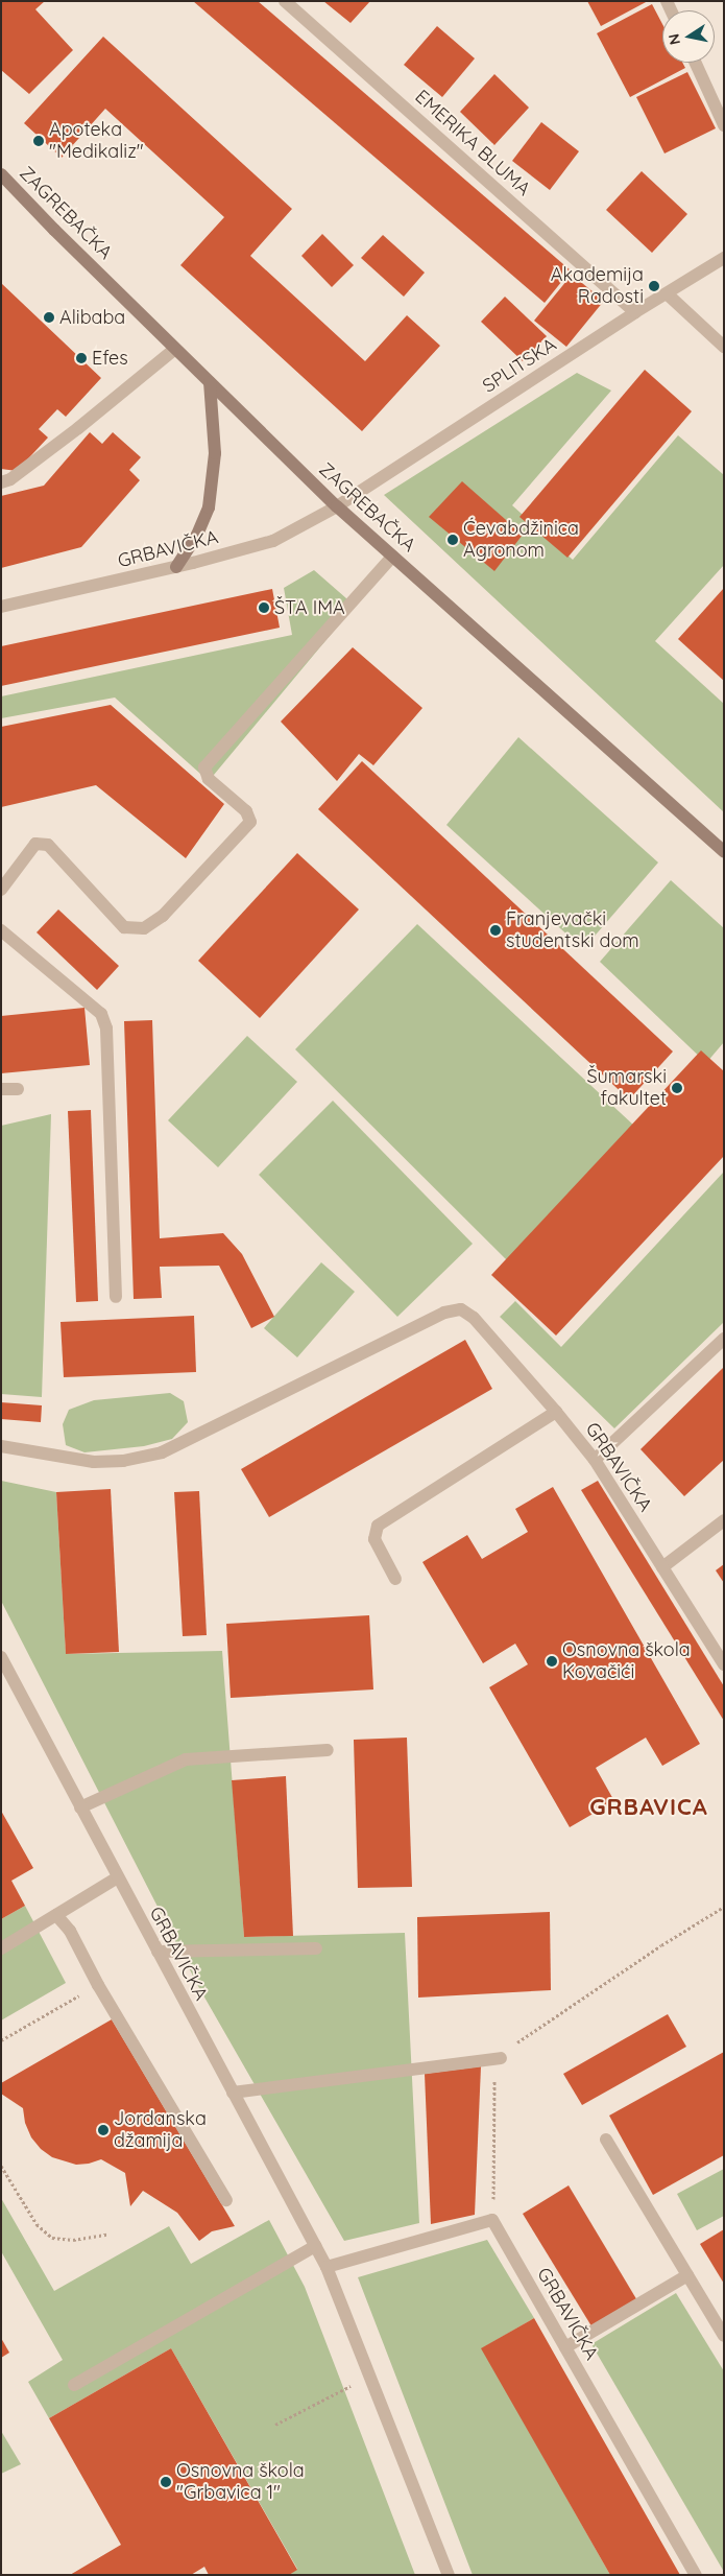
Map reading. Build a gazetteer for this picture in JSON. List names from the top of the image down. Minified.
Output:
{"streets":{"main road":["ZAGREBAČKA"],"street":["EMERIKA BLUMA","SPLITSKA","GRBAVIČKA"]},"crossings":[["EMERIKA BLUMA","SPLITSKA"],["ZAGREBAČKA","SPLITSKA"],["ZAGREBAČKA","GRBAVIČKA"],["SPLITSKA","GRBAVIČKA"]],"districts":["GRBAVICA"],"places":["Apoteka \"Medikaliz\"","Akademija Radosti","Alibaba","Efes","Ćevabdžinica Agronom","ŠTA IMA","Franjevački studentski dom","Šumarski fakultet","Osnovna škola Kovačići","Jordanska džamija","Osnovna škola \"Grbavica 1\""],"north":"left"}
